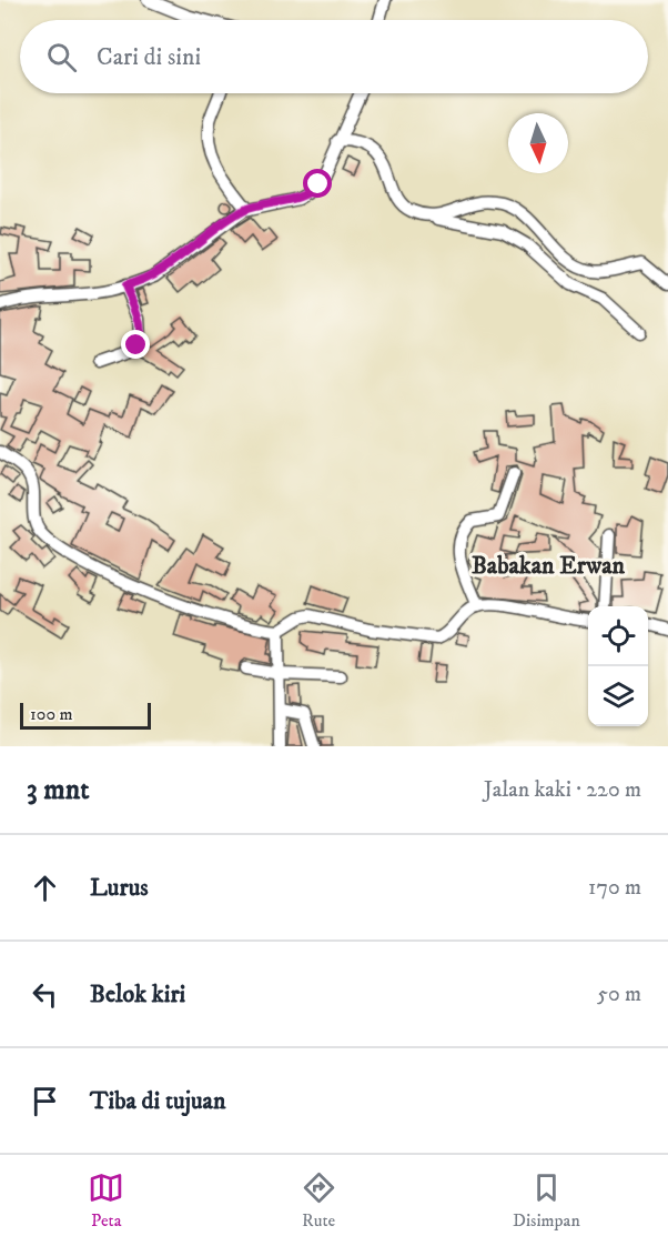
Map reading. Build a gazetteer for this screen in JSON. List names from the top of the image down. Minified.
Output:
{"districts":["Babakan Erwan"],"scale_bar":"100 m","north":"bottom","page":{"search":"Cari di sini","scale":"100 m","heading":["3 mnt","Jalan kaki · 220 m"],"list":[["Lurus","170 m"],["Belok kiri","50 m"],"Tiba di tujuan"],"nav":["Peta","Rute","Disimpan"]}}
